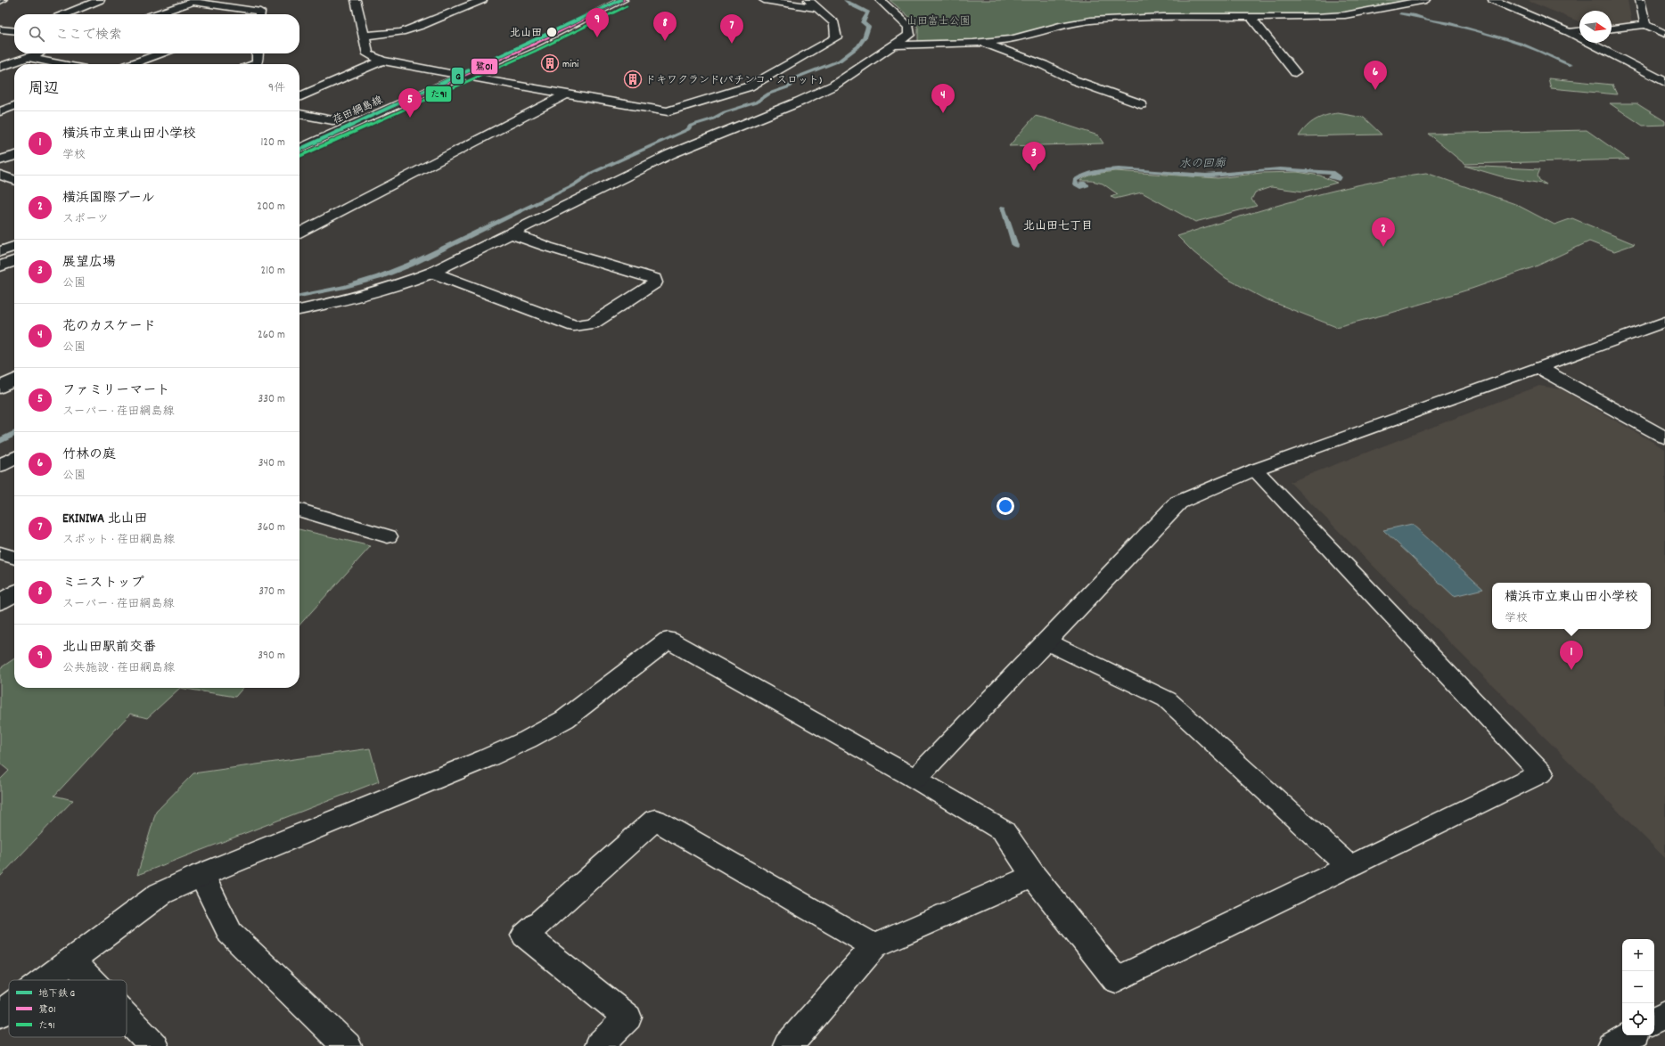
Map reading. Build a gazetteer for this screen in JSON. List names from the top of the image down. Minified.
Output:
{"streets":{"street":["荏田綱島線"]},"districts":["北山田七丁目"],"water":["水の回廊"],"parks":["山田富士公園"],"places":{"other":["北山田"],"building":["mini","ドキワクランド(パチンコ・スロット)"]},"lines":["metro line G","transit line 鷺01","transit line た91"],"legend":["地下鉄 G","鷺01","た91"],"north":"right","page":{"pins":["9","8","7","6","4","5","3","2","1"],"search":"ここで検索","heading":["周辺","9件"],"list":[{"mark":"1","name":"横浜市立東山田小学校","note":"学校","value":"120 m"},{"mark":"2","name":"横浜国際プール","note":"スポーツ","value":"200 m"},{"mark":"3","name":"展望広場","note":"公園","value":"210 m"},{"mark":"4","name":"花のカスケード","note":"公園","value":"260 m"},{"mark":"5","name":"ファミリーマート","note":"スーパー · 荏田綱島線","value":"330 m"},{"mark":"6","name":"竹林の庭","note":"公園","value":"340 m"},{"mark":"7","name":"EKINIWA 北山田","note":"スポット · 荏田綱島線","value":"360 m"},{"mark":"8","name":"ミニストップ","note":"スーパー · 荏田綱島線","value":"370 m"},{"mark":"9","name":"北山田駅前交番","note":"公共施設 · 荏田綱島線","value":"390 m"}],"popup":["横浜市立東山田小学校","学校"],"map_buttons":["+","−"]}}
